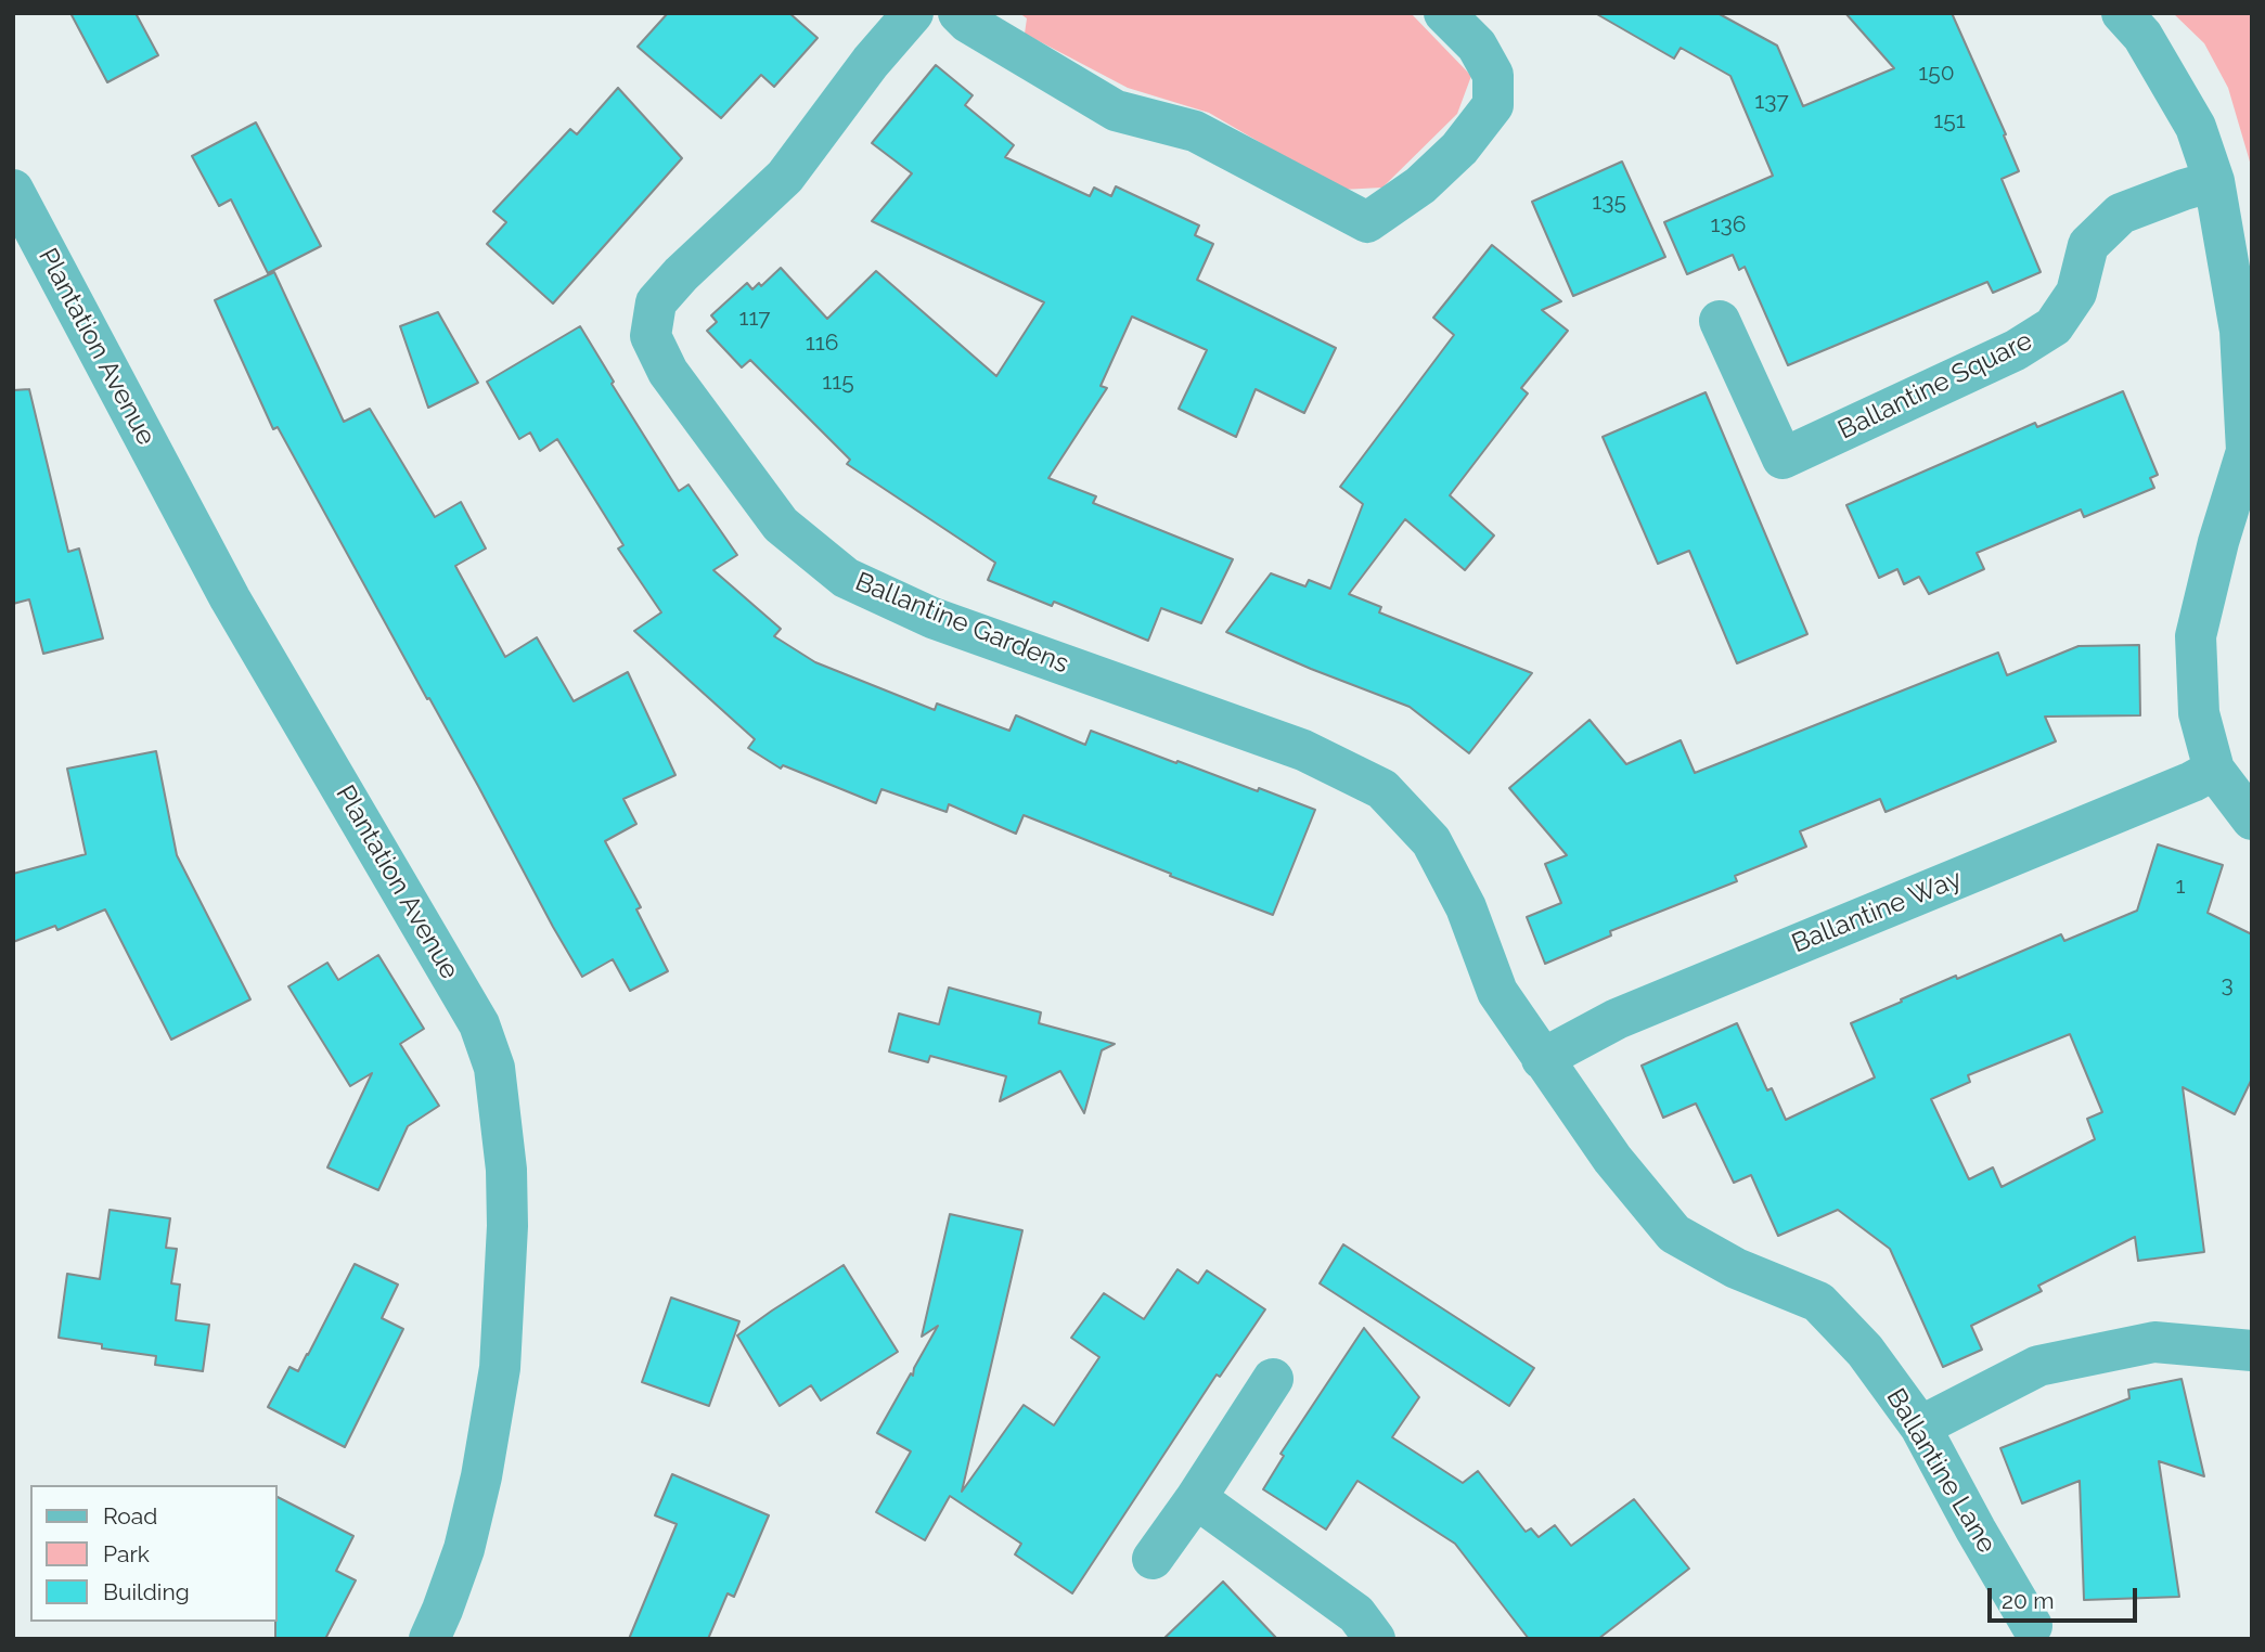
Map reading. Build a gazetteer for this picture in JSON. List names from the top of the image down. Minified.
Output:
{"streets":{"street":["Plantation Avenue","Ballantine Square","Ballantine Gardens","Ballantine Way","Ballantine Lane"]},"crossings":[["Ballantine Gardens","Ballantine Way"],["Ballantine Gardens","Ballantine Lane"],["Ballantine Way","Ballantine Lane"]],"house_numbers":["150","137","151","135","136","117","116","115","1","3"],"legend":["Road","Park","Building"],"scale_bar":"20 m"}
